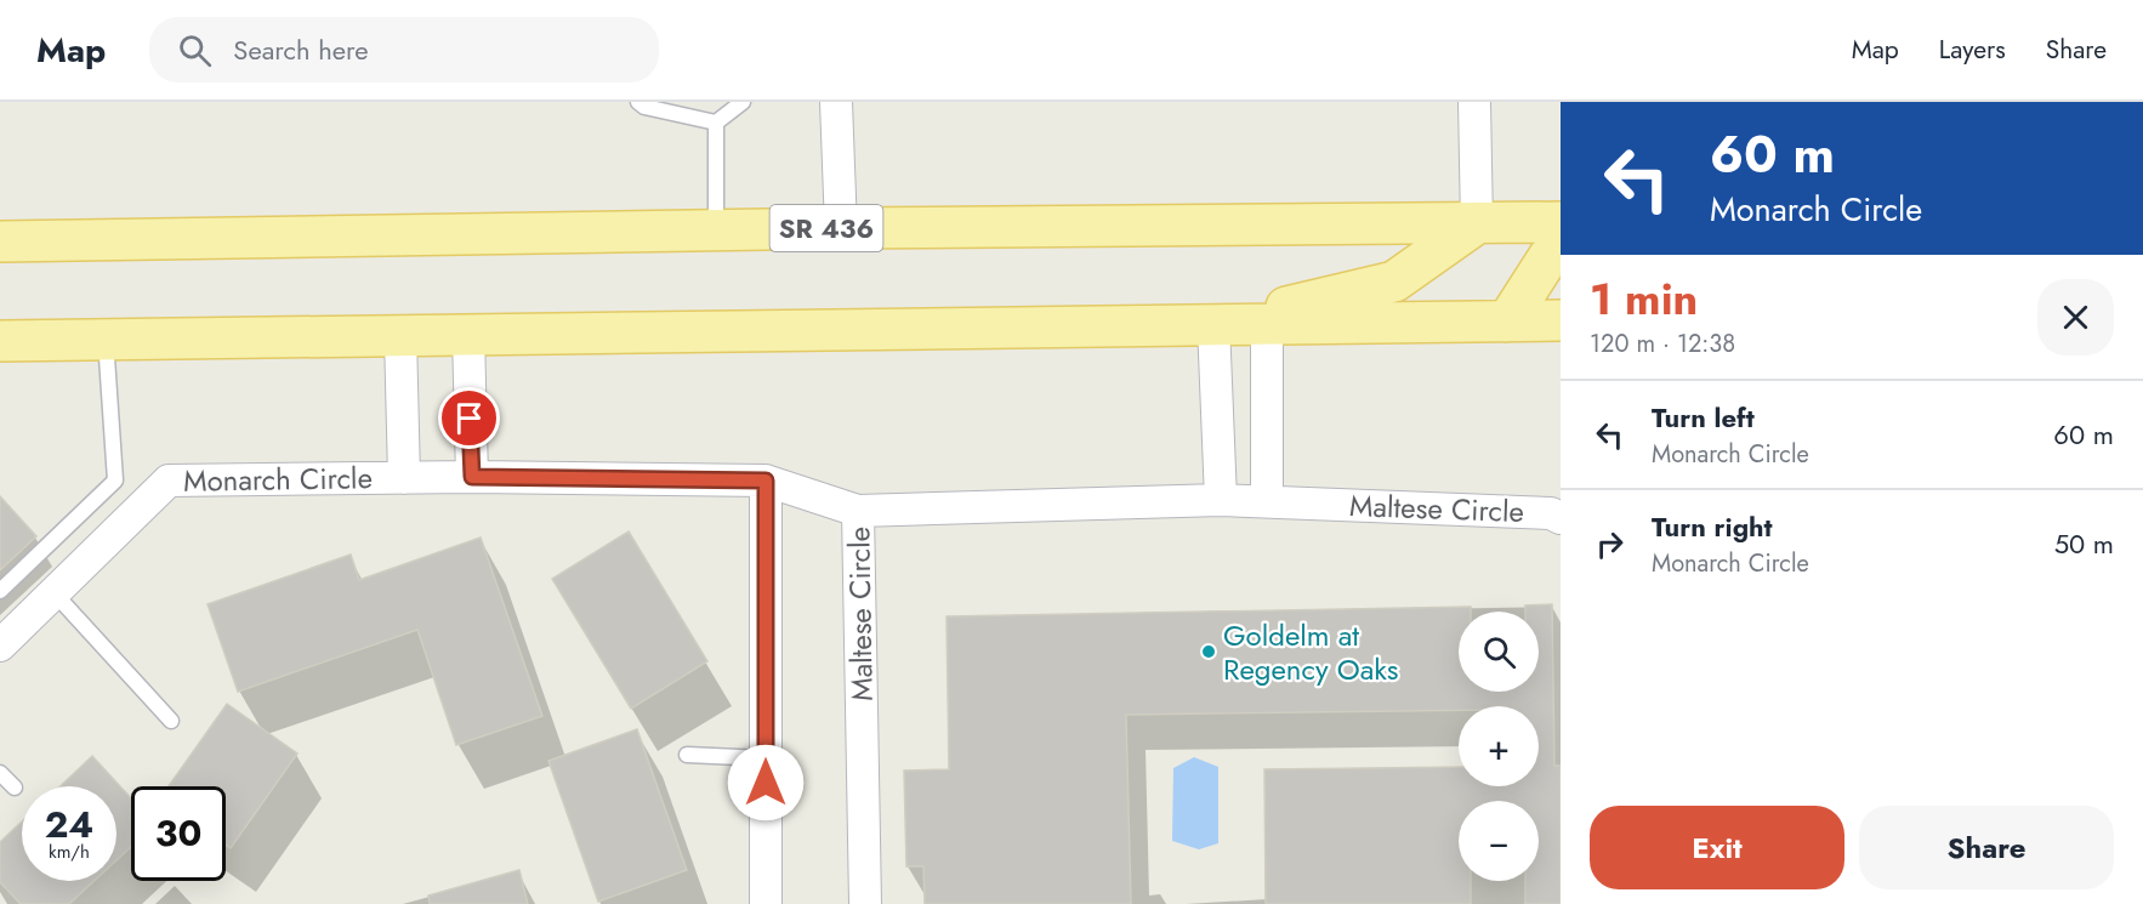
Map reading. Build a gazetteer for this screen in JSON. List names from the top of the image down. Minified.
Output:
{"streets":{"main road":["SR 436"],"street":["Monarch Circle","Maltese Circle"]},"crossings":[["Monarch Circle","Maltese Circle"]],"places":["Goldelm at Regency Oaks"],"page":{"header":"Map","search":"Search here","nav":["Map","Layers","Share"],"turn":["60 m","Monarch Circle"],"heading":["1 min","120 m · 12:38"],"list":[{"name":"Turn left","note":"Monarch Circle","value":"60 m"},{"name":"Turn right","note":"Monarch Circle","value":"50 m"}],"map_buttons":["+","−"],"speed":"24 km/h","limit":"30","buttons":["Exit","Share"]}}
